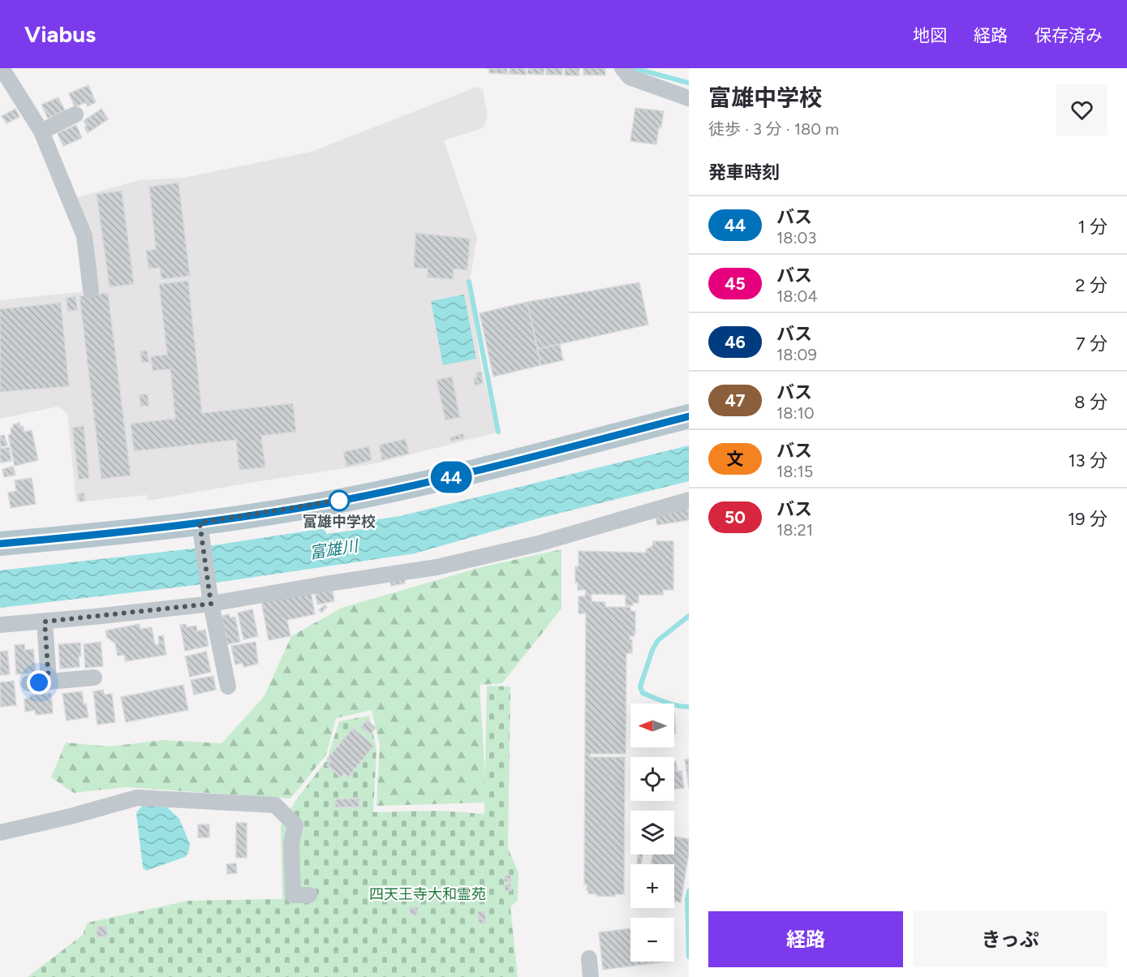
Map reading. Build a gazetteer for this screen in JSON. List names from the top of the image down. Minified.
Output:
{"water":["富雄川"],"parks":["四天王寺大和霊苑"],"places":["富雄中学校"],"lines":["bus line 44"],"north":"left","page":{"header":"Viabus","nav":["地図","経路","保存済み"],"on_map":"44","heading":[["富雄中学校","徒歩 · 3 分 · 180 m"],"発車時刻"],"list":[{"mark":"44","name":"バス","note":"18:03","value":"1 分"},{"mark":"45","name":"バス","note":"18:04","value":"2 分"},{"mark":"46","name":"バス","note":"18:09","value":"7 分"},{"mark":"47","name":"バス","note":"18:10","value":"8 分"},{"mark":"文","name":"バス","note":"18:15","value":"13 分"},{"mark":"50","name":"バス","note":"18:21","value":"19 分"}],"map_buttons":["+","−"],"buttons":["経路","きっぷ"]}}
